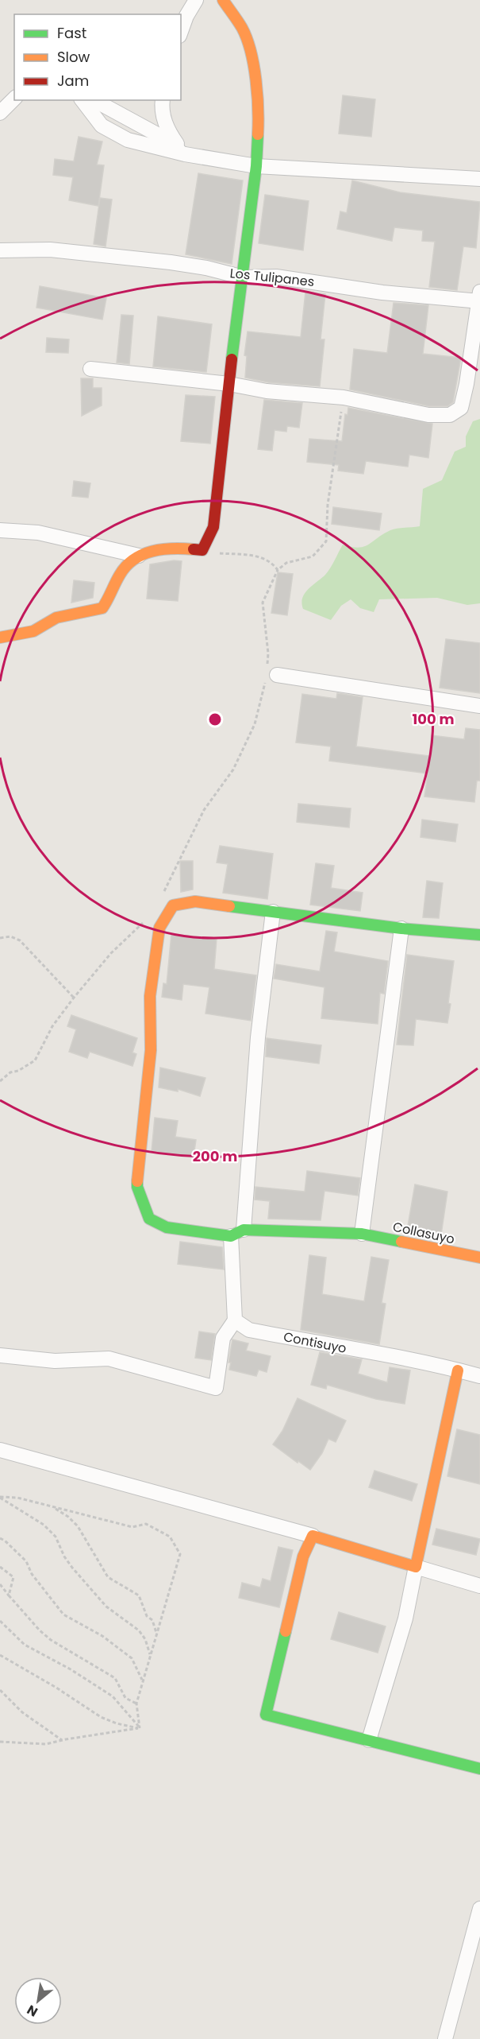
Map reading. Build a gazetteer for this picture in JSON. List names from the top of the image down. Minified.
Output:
{"streets":{"street":["Los Tulipanes","Collasuyo","Contisuyo"]},"legend":["Fast","Slow","Jam"],"north":"bottom left","rings":["100 m","200 m"]}
